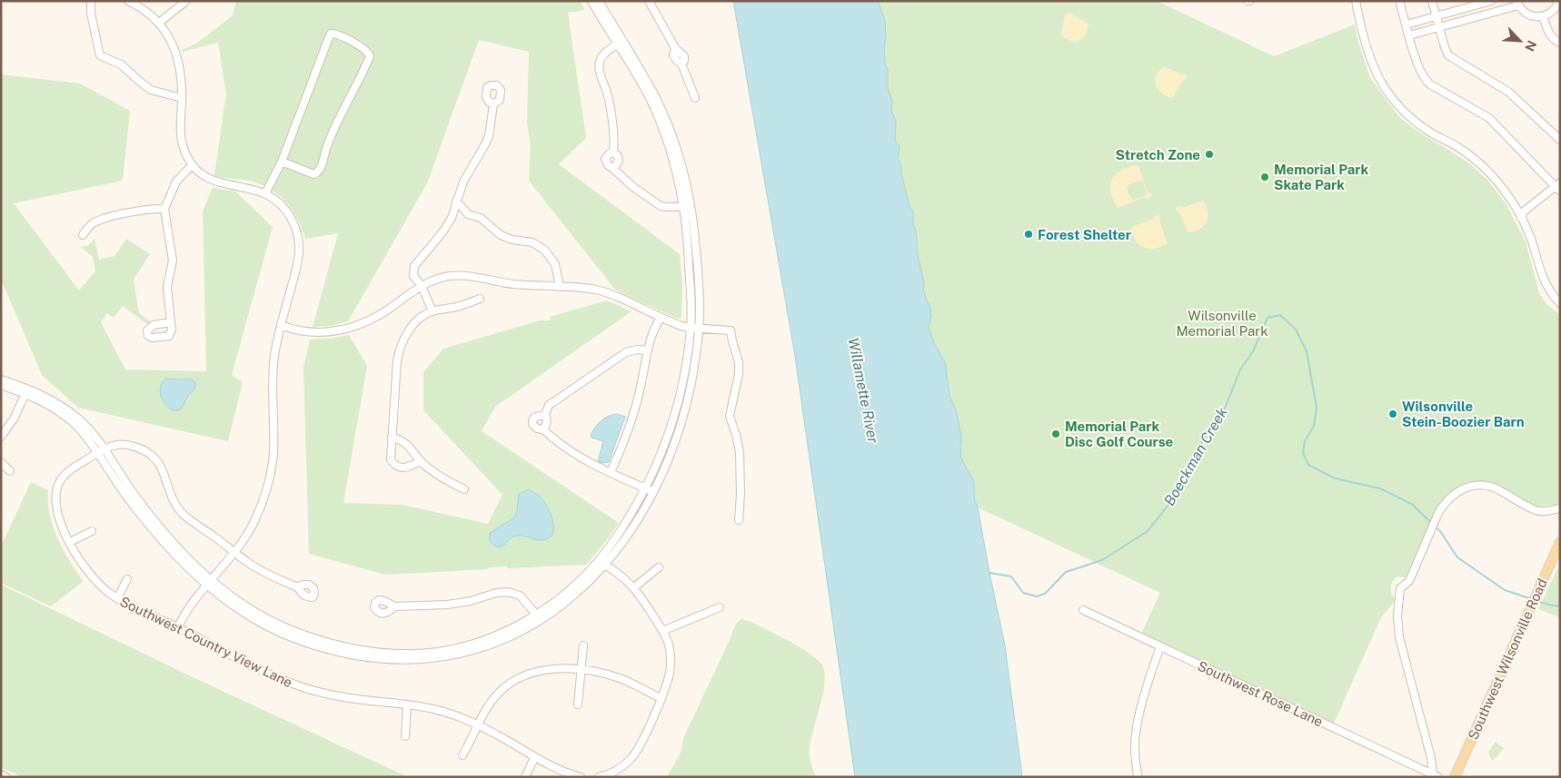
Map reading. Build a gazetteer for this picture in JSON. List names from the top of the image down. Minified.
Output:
{"streets":{"main road":["Southwest Wilsonville Road"],"street":["Southwest Country View Lane","Southwest Rose Lane"]},"water":["Willamette River","Boeckman Creek"],"parks":["Wilsonville Memorial Park"],"places":["Stretch Zone","Memorial Park Skate Park","Forest Shelter","Wilsonville Stein-Boozier Barn","Memorial Park Disc Golf Course"],"north":"bottom right"}
